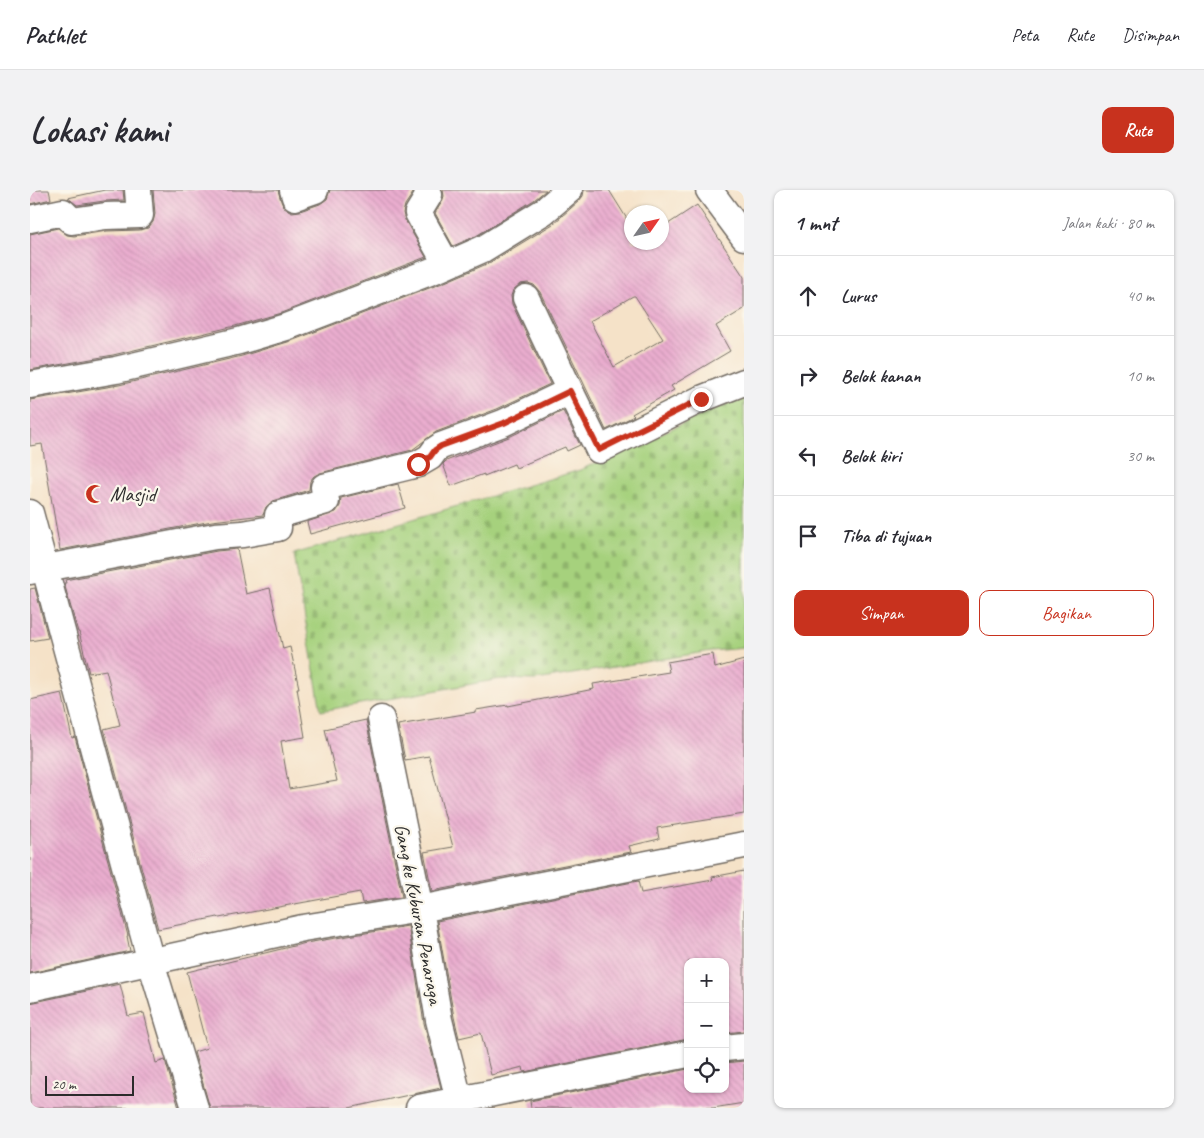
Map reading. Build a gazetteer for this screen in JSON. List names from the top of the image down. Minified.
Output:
{"streets":{"street":["Gang ke Kuburan Penaraga"]},"places":{"mosque":["Masjid"]},"scale_bar":"20 m","north":"top right","page":{"header":"Pathlet","nav":["Peta","Rute","Disimpan"],"buttons":["Rute",["Simpan","Bagikan"]],"title":"Lokasi kami","heading":["1 mnt","Jalan kaki · 80 m"],"list":[["Lurus","40 m"],["Belok kanan","10 m"],["Belok kiri","30 m"],"Tiba di tujuan"],"map_buttons":["+","−"],"scale":"20 m"}}
